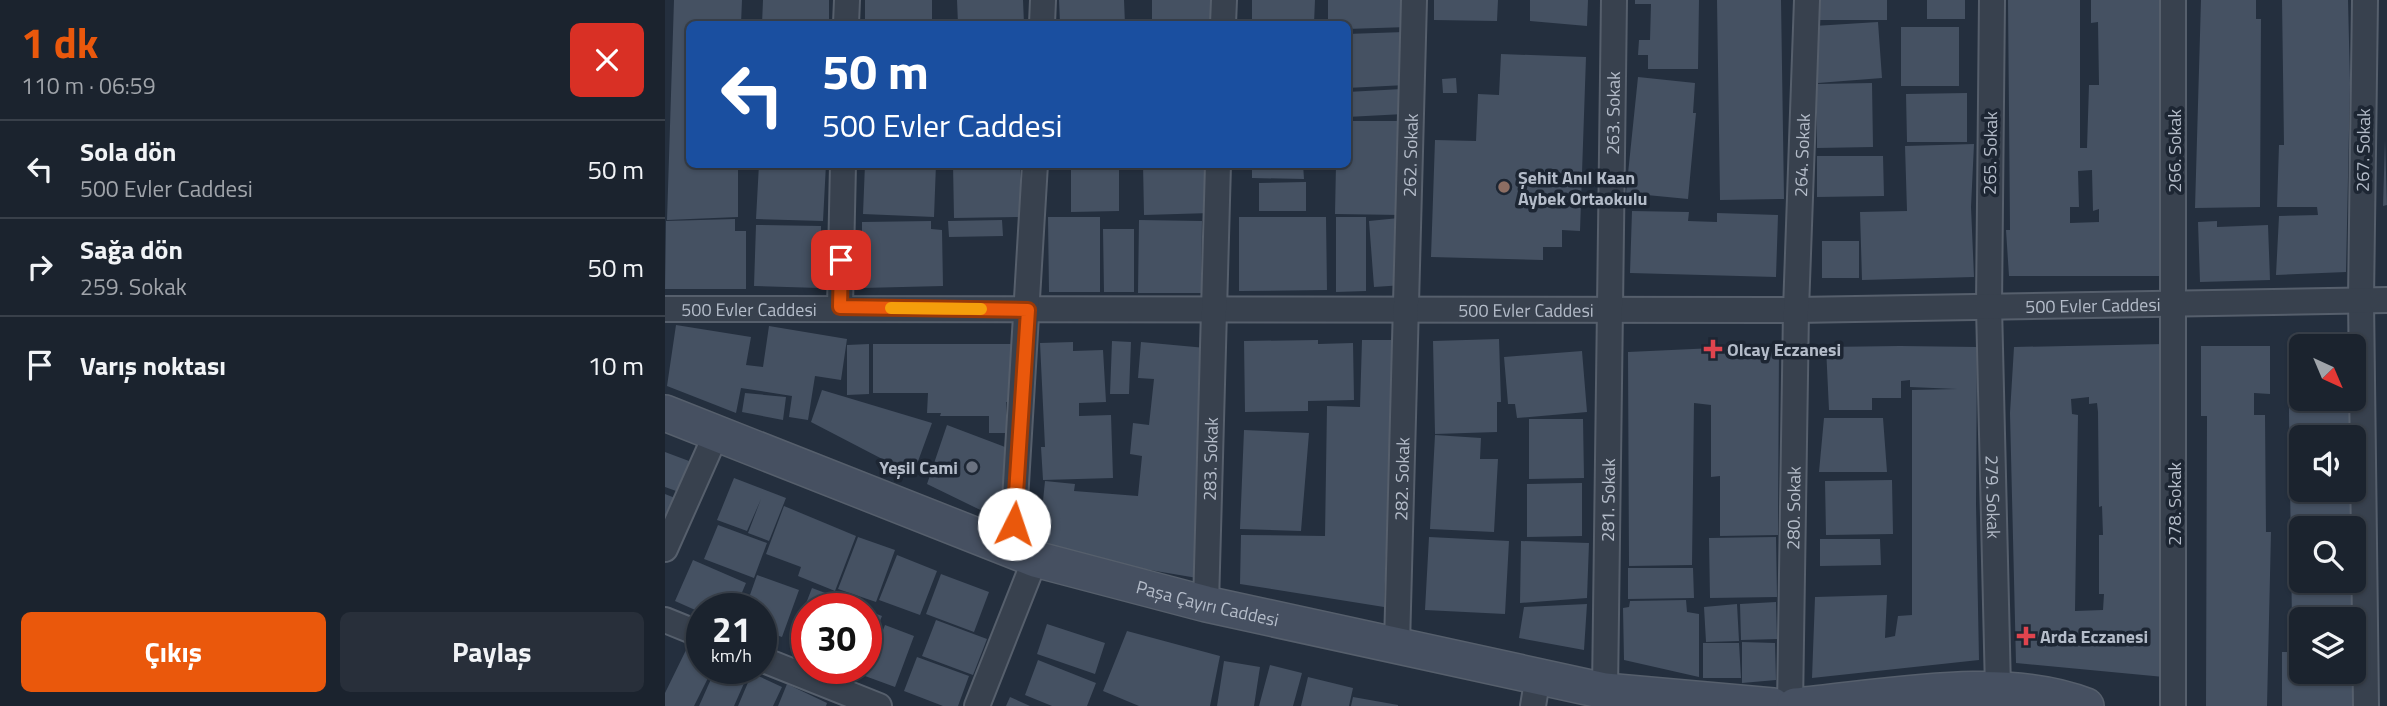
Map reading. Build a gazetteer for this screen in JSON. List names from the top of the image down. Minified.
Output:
{"streets":{"street":["263. Sokak","267. Sokak","266. Sokak","265. Sokak","264. Sokak","262. Sokak","500 Evler Caddesi","283. Sokak","282. Sokak","279. Sokak","281. Sokak","278. Sokak","280. Sokak","Paşa Çayırı Caddesi"]},"crossings":[["263. Sokak","500 Evler Caddesi"],["263. Sokak","281. Sokak"],["267. Sokak","500 Evler Caddesi"],["266. Sokak","500 Evler Caddesi"],["266. Sokak","278. Sokak"],["265. Sokak","500 Evler Caddesi"],["265. Sokak","279. Sokak"],["264. Sokak","500 Evler Caddesi"],["264. Sokak","280. Sokak"],["262. Sokak","500 Evler Caddesi"],["262. Sokak","282. Sokak"],["500 Evler Caddesi","283. Sokak"],["500 Evler Caddesi","282. Sokak"],["500 Evler Caddesi","279. Sokak"],["500 Evler Caddesi","281. Sokak"],["500 Evler Caddesi","278. Sokak"],["500 Evler Caddesi","280. Sokak"],["283. Sokak","Paşa Çayırı Caddesi"],["282. Sokak","Paşa Çayırı Caddesi"],["281. Sokak","Paşa Çayırı Caddesi"]],"places":{"other":["Şehit Anıl Kaan Aybek Ortaokulu","Yeşil Cami"],"health":["Olcay Eczanesi","Arda Eczanesi"]},"north":"bottom right","page":{"heading":["1 dk","110 m · 06:59"],"turn":["50 m","500 Evler Caddesi"],"list":[{"name":"Sola dön","note":"500 Evler Caddesi","value":"50 m"},{"name":"Sağa dön","note":"259. Sokak","value":"50 m"},{"name":"Varış noktası","value":"10 m"}],"speed":"21 km/h","limit":"30","buttons":["Çıkış","Paylaş"]}}
